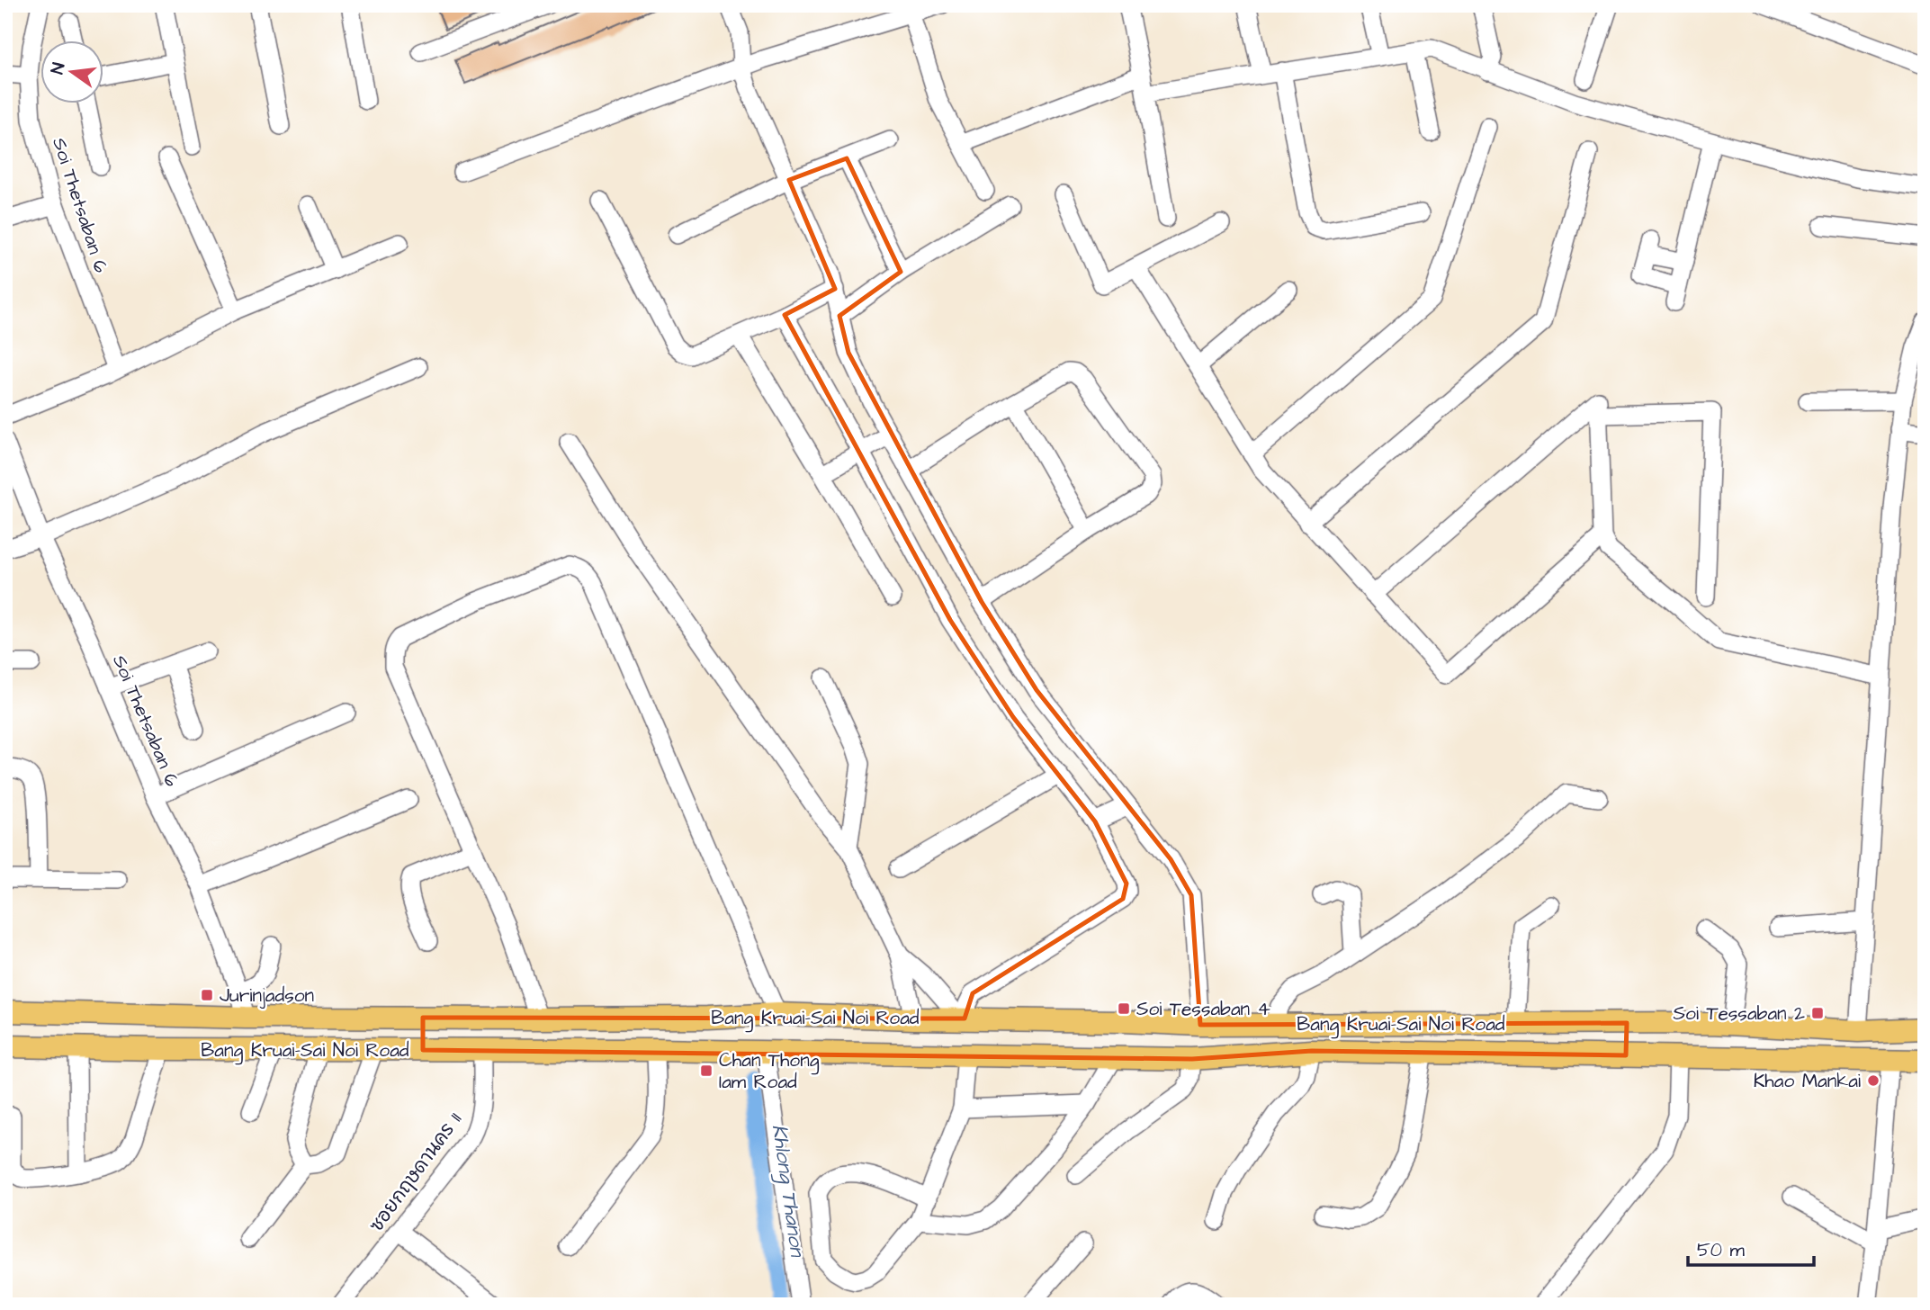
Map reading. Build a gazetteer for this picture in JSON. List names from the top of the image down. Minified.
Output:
{"streets":{"main road":["Bang Kruai-Sai Noi Road"],"street":["Soi Thetsaban 6","ซอยกฤษดานคร 11"]},"crossings":[["Soi Thetsaban 6","Bang Kruai-Sai Noi Road"],["Bang Kruai-Sai Noi Road","ซอยกฤษดานคร 11"]],"water":["Khlong Thanon"],"places":{"transit":["Jurinjadson","Soi Tessaban 4","Soi Tessaban 2","Chan Thong Iam Road"],"other":["Khao Mankai"]},"scale_bar":"50 m","north":"left"}
